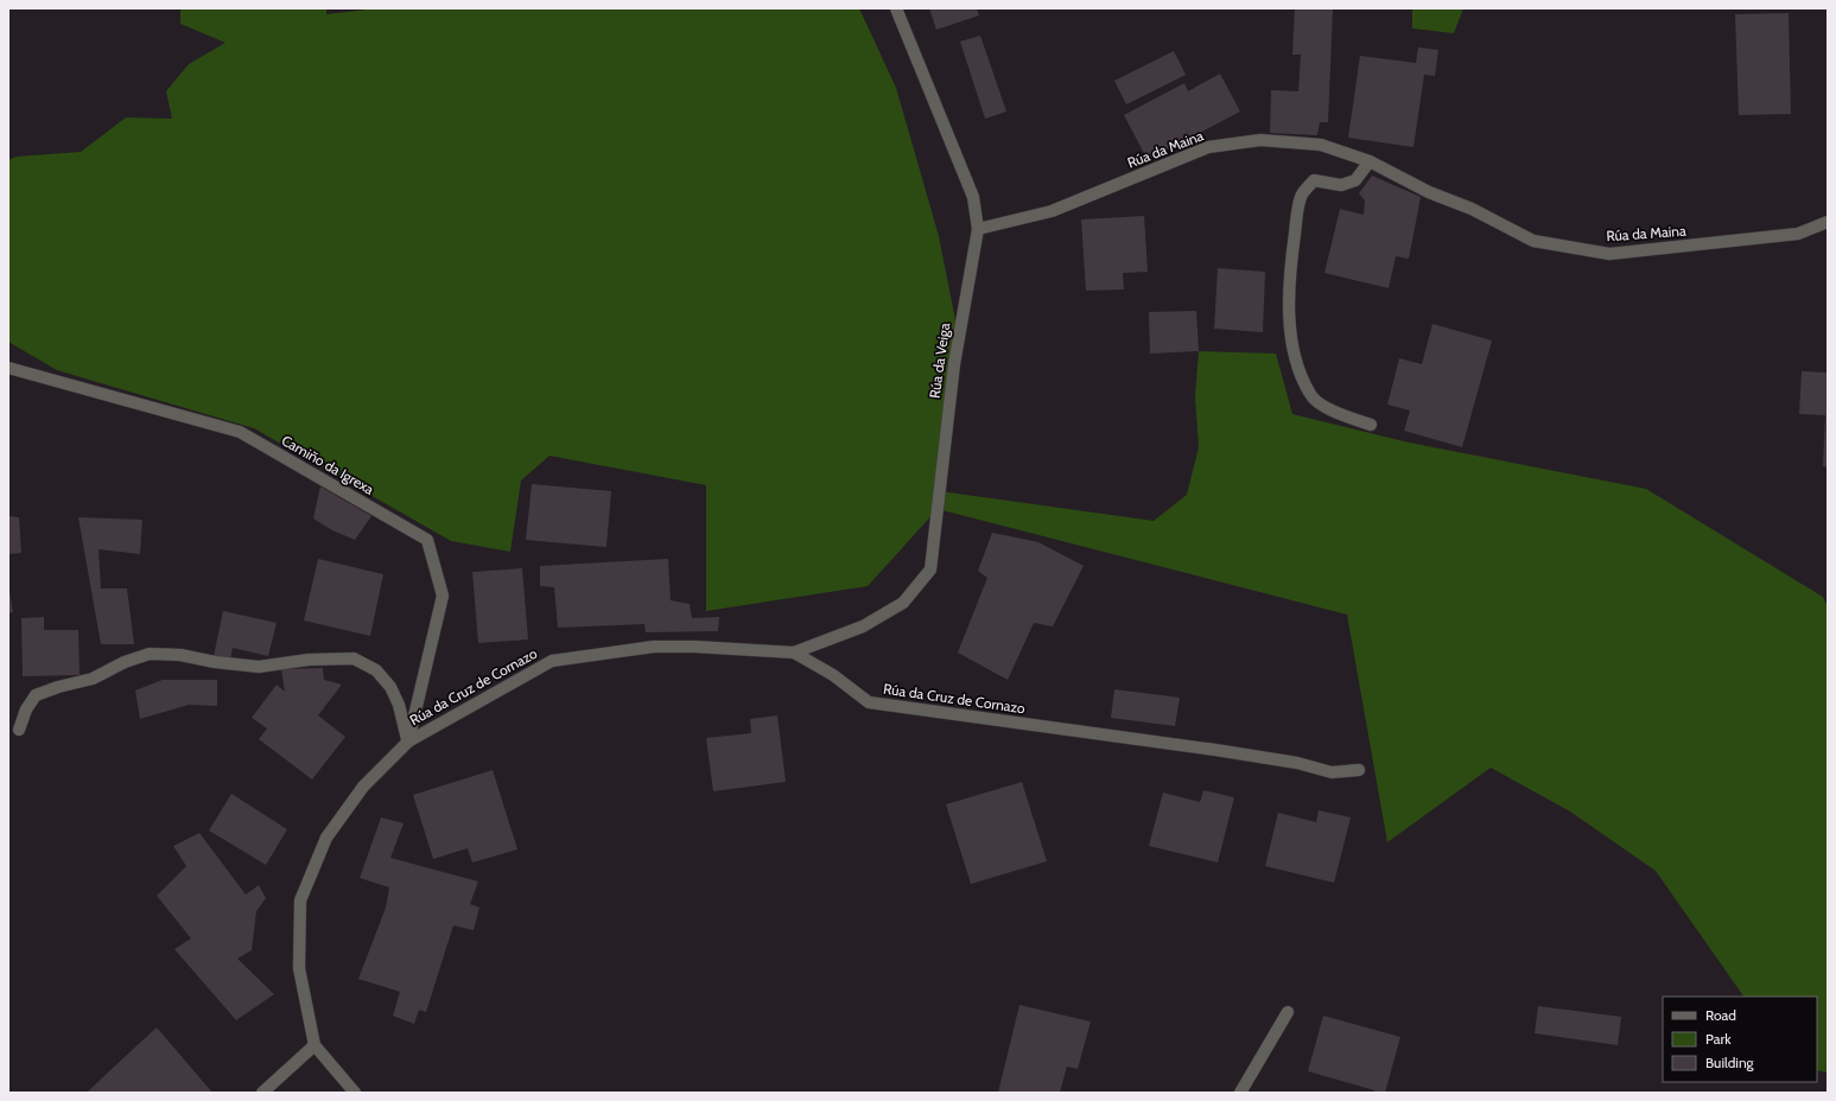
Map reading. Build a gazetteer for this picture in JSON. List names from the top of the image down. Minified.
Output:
{"streets":{"street":["Rúa da Maina","Rúa da Veiga","Camiño da Igrexa","Rúa da Cruz de Cornazo"]},"crossings":[["Rúa da Maina","Rúa da Veiga"],["Rúa da Veiga","Rúa da Cruz de Cornazo"],["Camiño da Igrexa","Rúa da Cruz de Cornazo"]],"legend":["Road","Park","Building"]}
